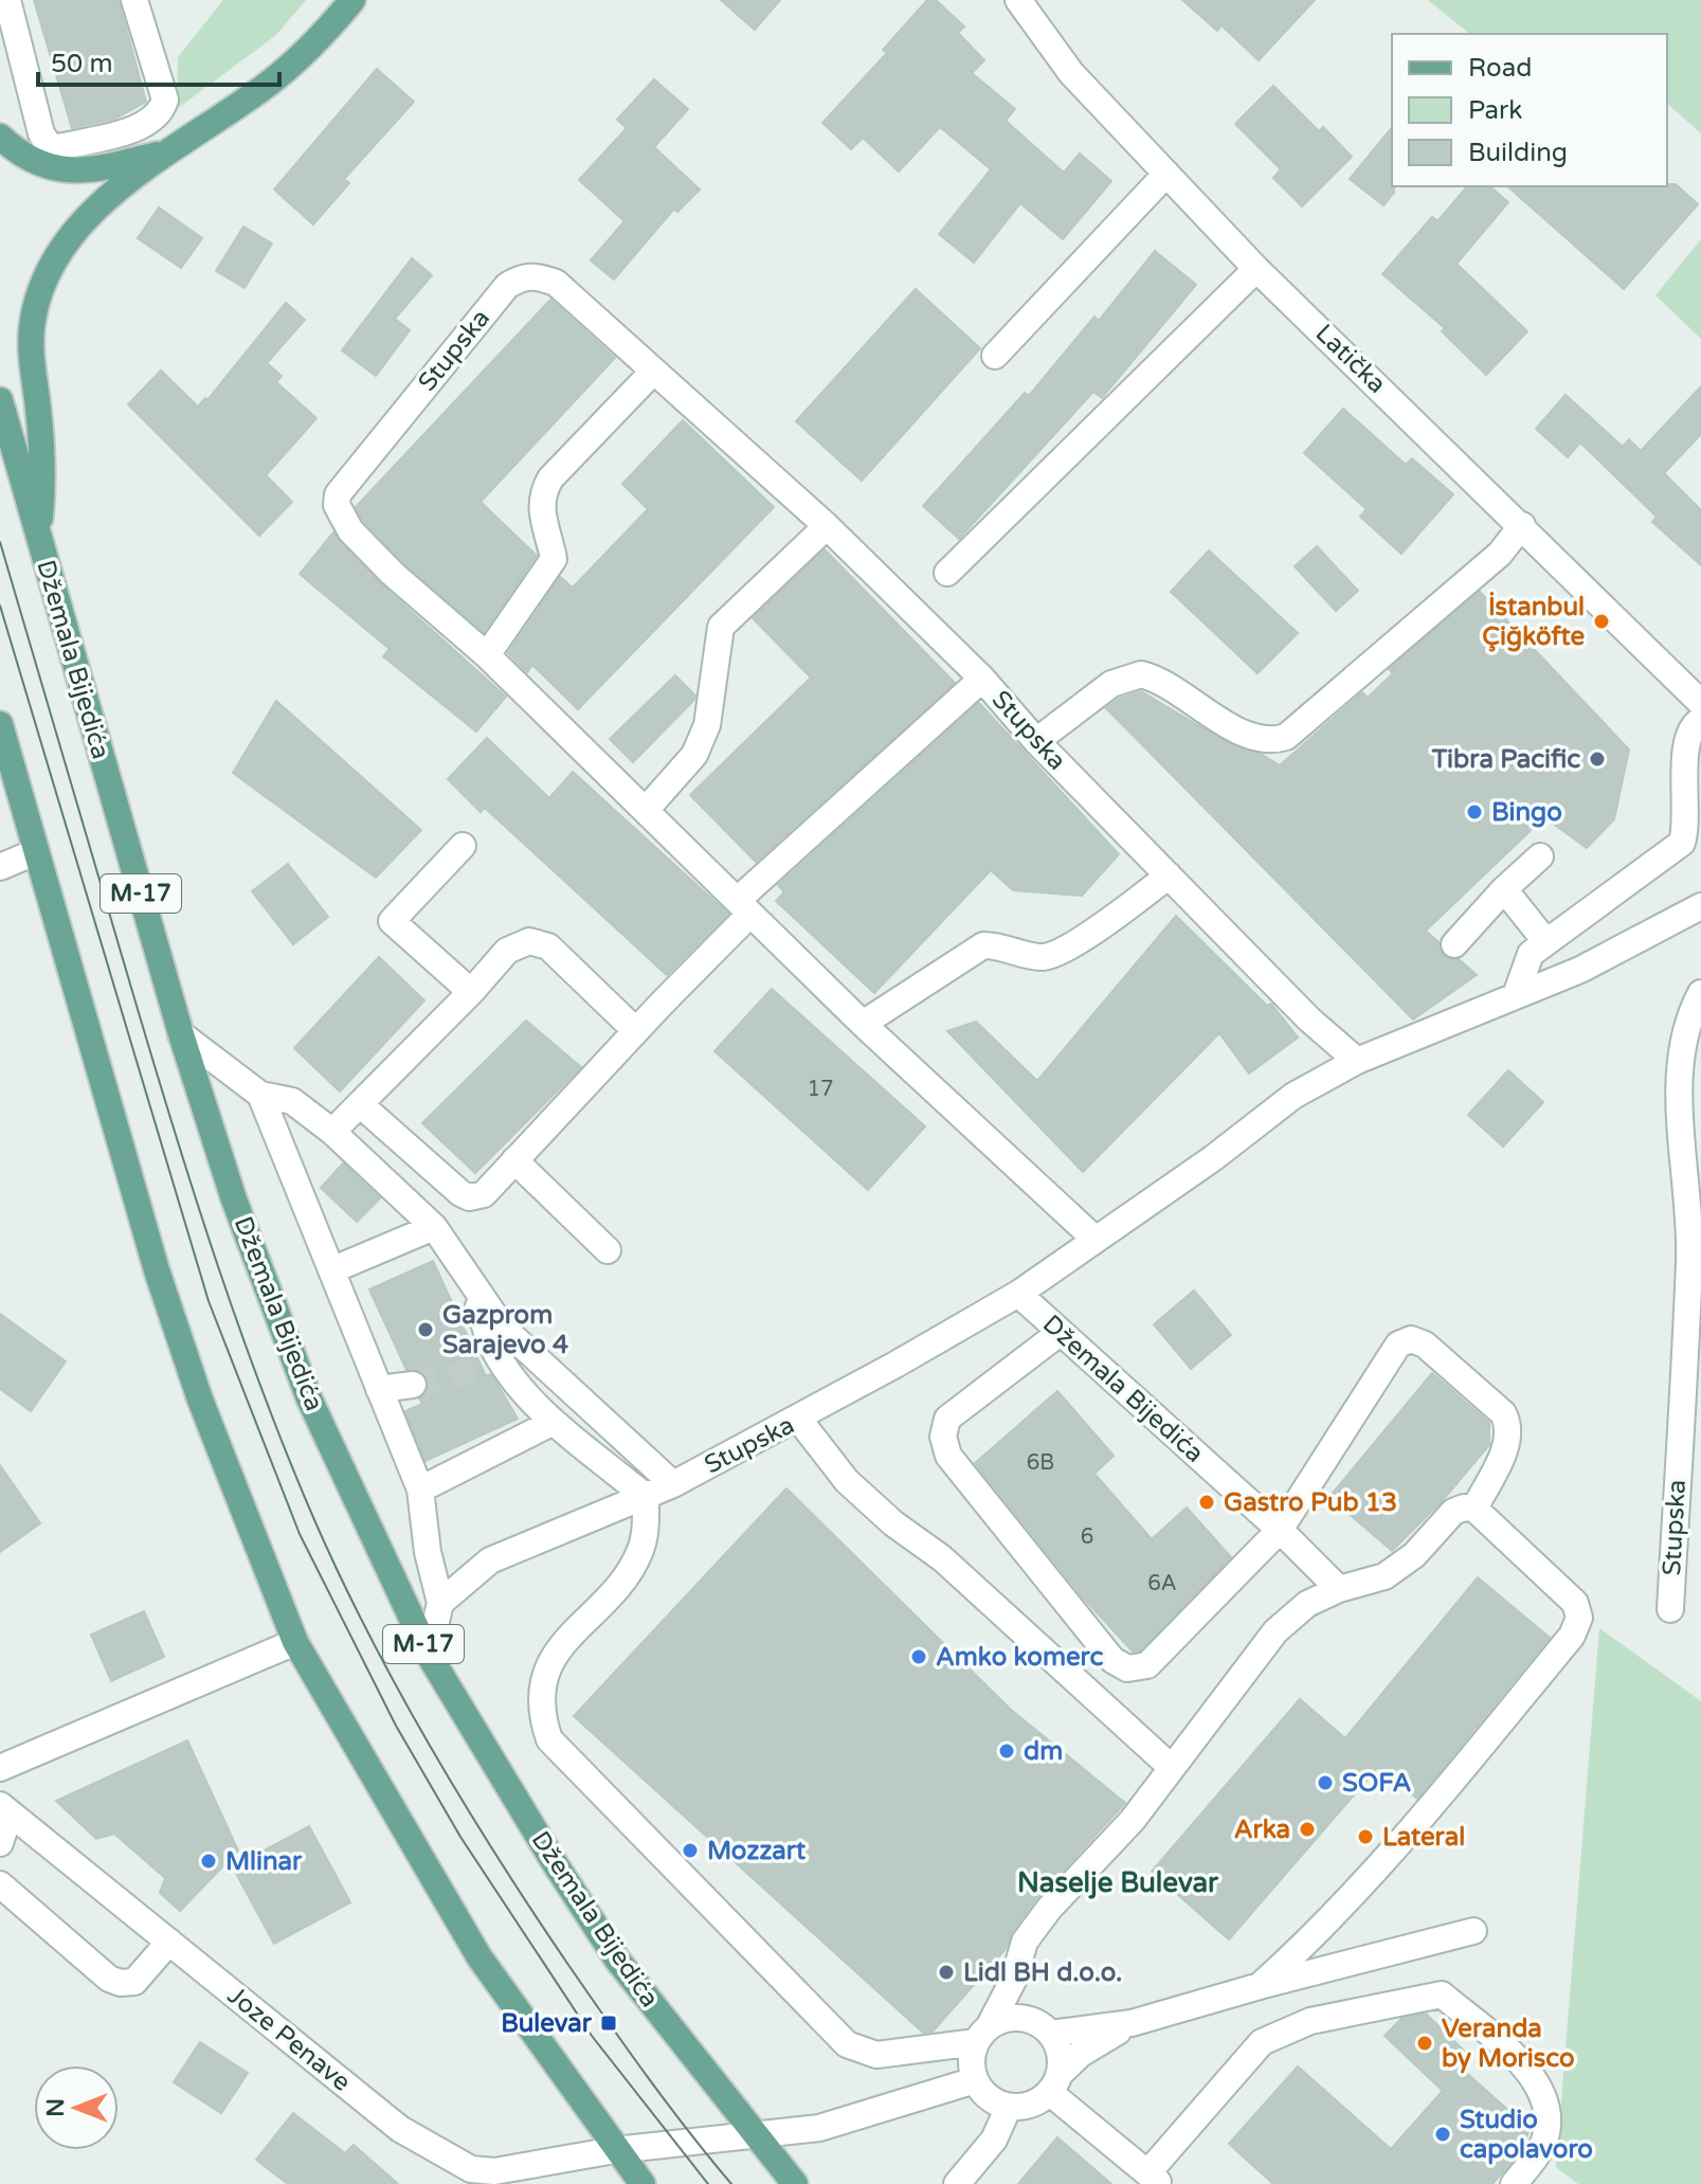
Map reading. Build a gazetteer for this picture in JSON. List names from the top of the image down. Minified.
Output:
{"streets":{"main road":["Džemala Bijedića","M-17"],"street":["Stupska","Latička","Joze Penave"]},"crossings":[["Stupska","Džemala Bijedića"]],"districts":["Naselje Bulevar"],"places":{"other":["İstanbul Çiğköfte","Tibra Pacific","Bingo","Gazprom Sarajevo 4","Gastro Pub 13","Amko komerc","dm","SOFA","Arka","Lateral","Mozzart","Mlinar","Lidl BH d.o.o.","Veranda by Morisco","Studio capolavoro"],"transit":["Bulevar"]},"house_numbers":["17","6B","6","6A"],"legend":["Road","Park","Building"],"scale_bar":"50 m","north":"left"}
